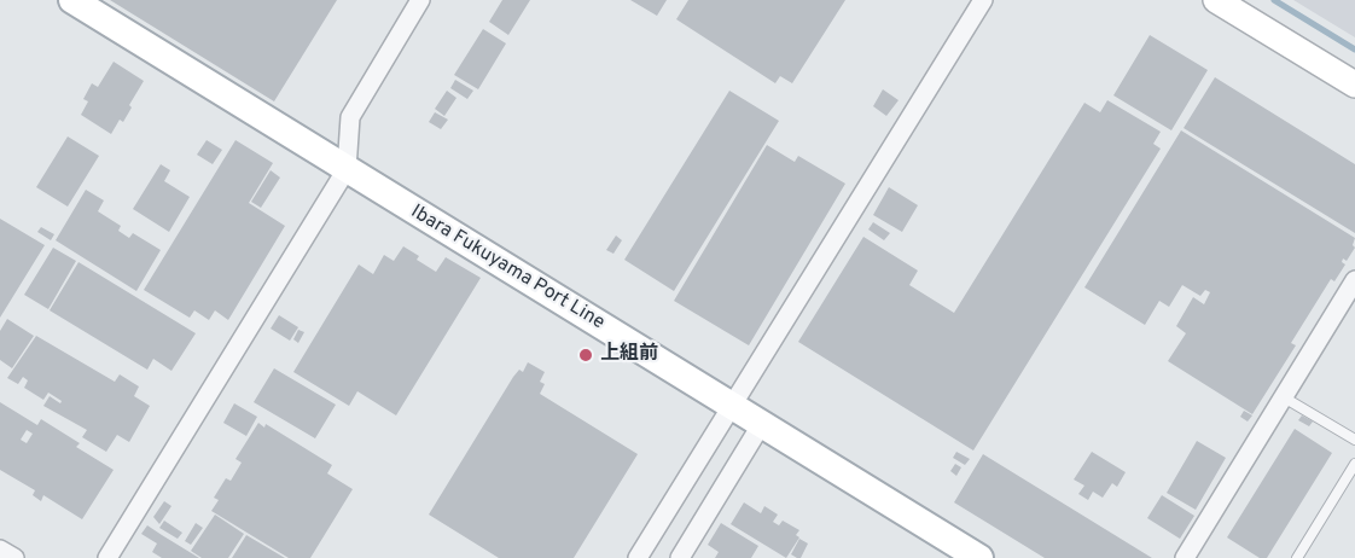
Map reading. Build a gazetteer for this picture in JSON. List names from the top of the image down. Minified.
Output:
{"streets":{"main road":["Ibara Fukuyama Port Line"]},"places":["上組前"]}
